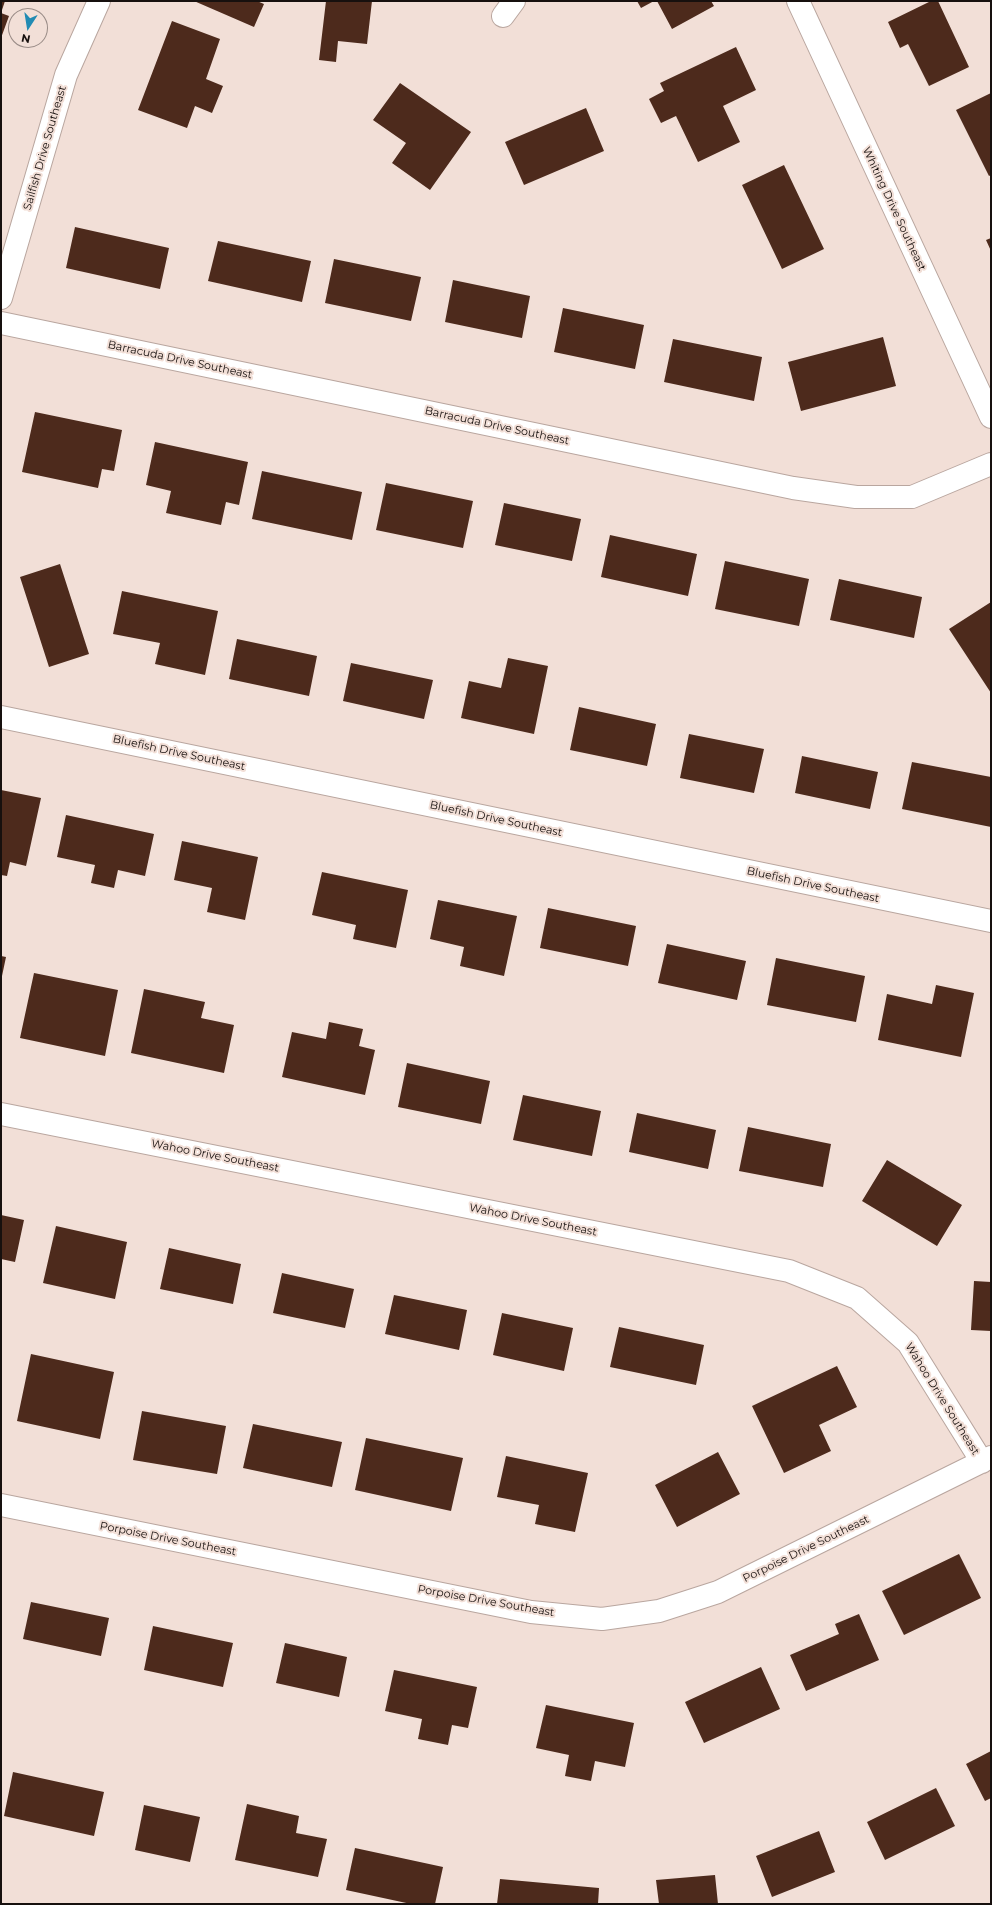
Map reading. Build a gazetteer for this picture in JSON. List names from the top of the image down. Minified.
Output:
{"streets":{"street":["Sailfish Drive Southeast","Whiting Drive Southeast","Barracuda Drive Southeast","Bluefish Drive Southeast","Wahoo Drive Southeast","Porpoise Drive Southeast"]},"crossings":[["Wahoo Drive Southeast","Porpoise Drive Southeast"]],"north":"bottom"}
